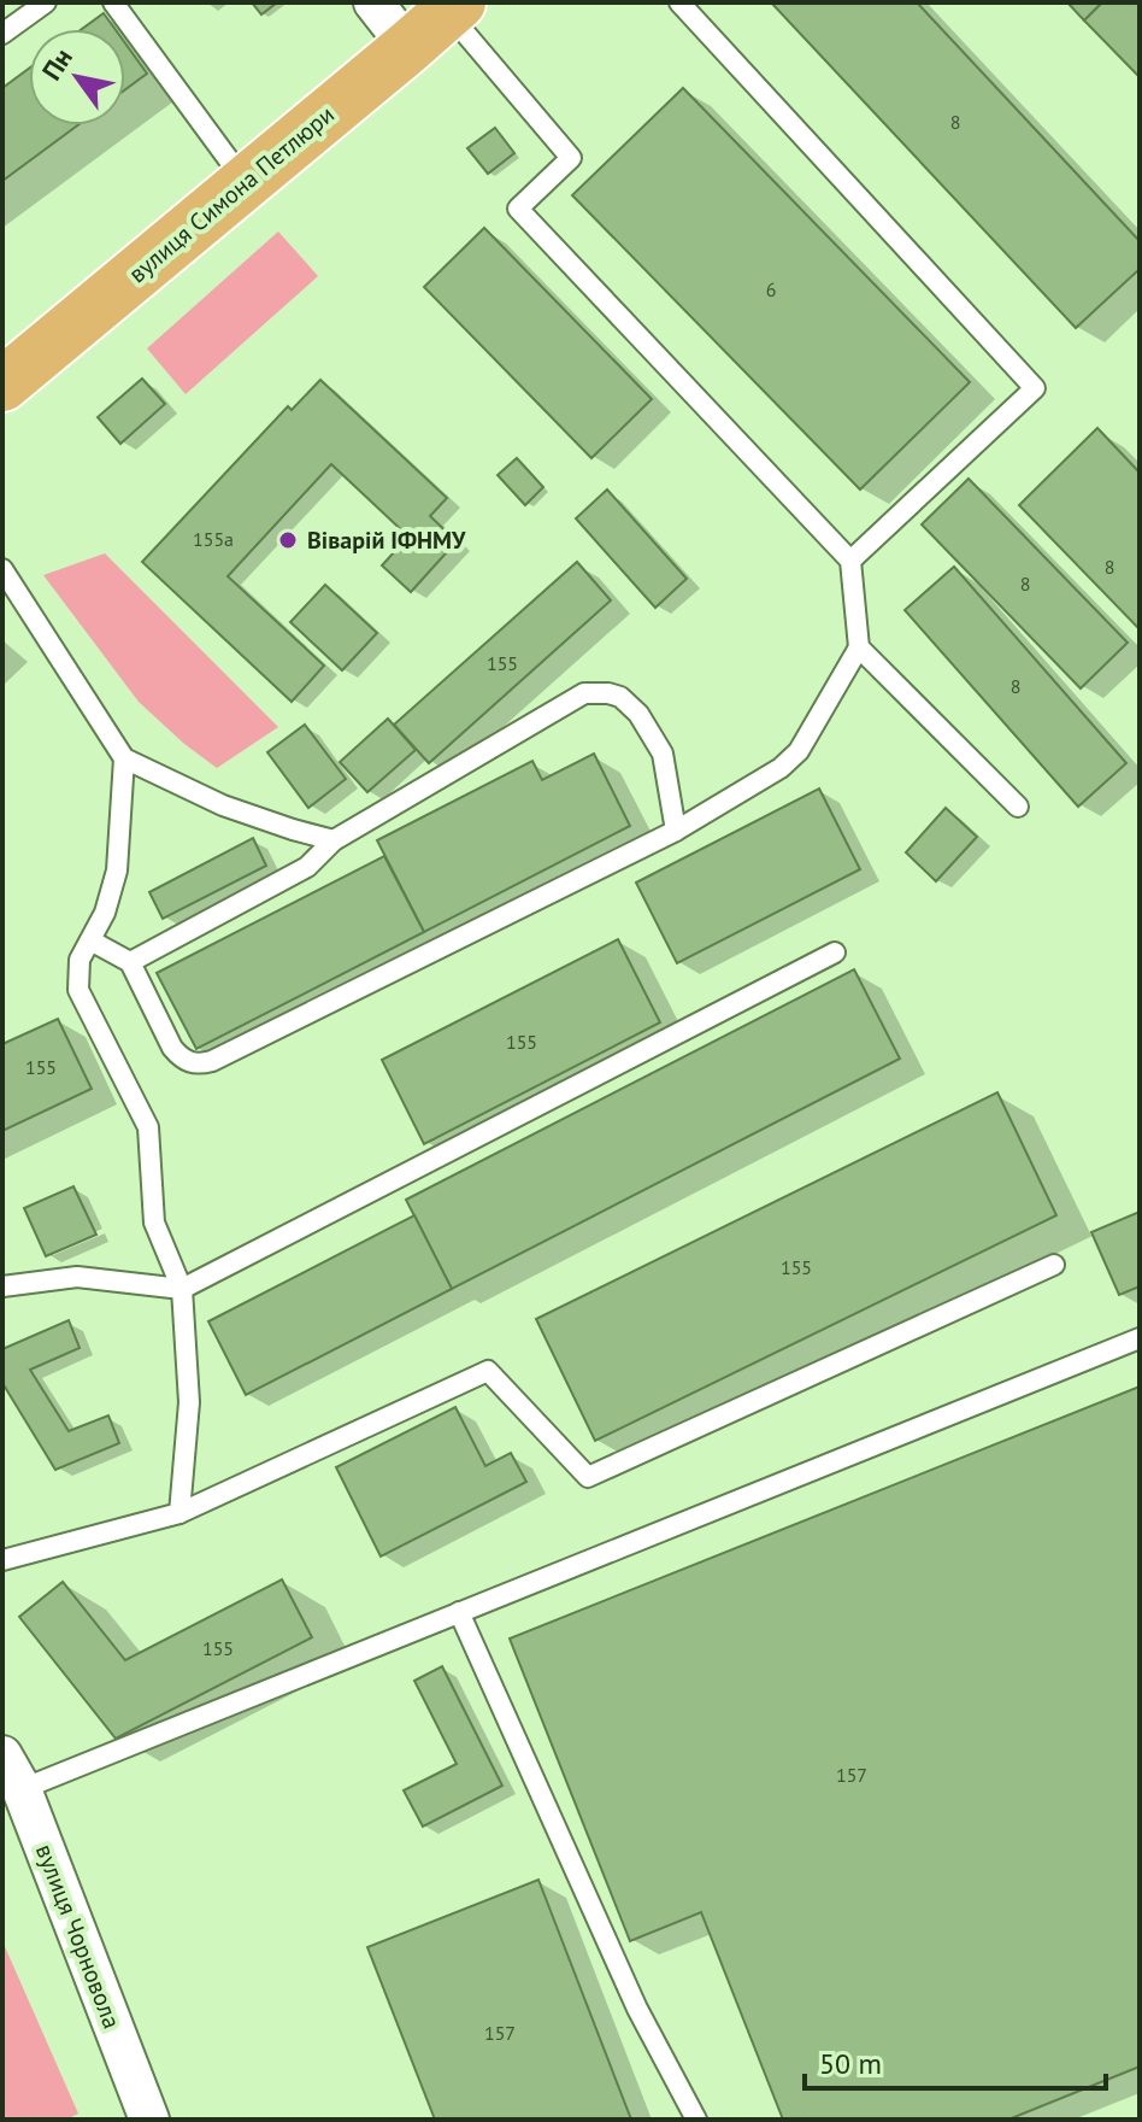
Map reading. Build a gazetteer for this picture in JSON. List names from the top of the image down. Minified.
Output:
{"streets":{"main road":["вулиця Симона Петлюри"],"street":["вулиця Чорновола"]},"places":["Віварій ІФНМУ"],"house_numbers":["8","6","155а","8","8","155","8","155","155","155","155","157","157"],"scale_bar":"50 m","north":"top left"}
